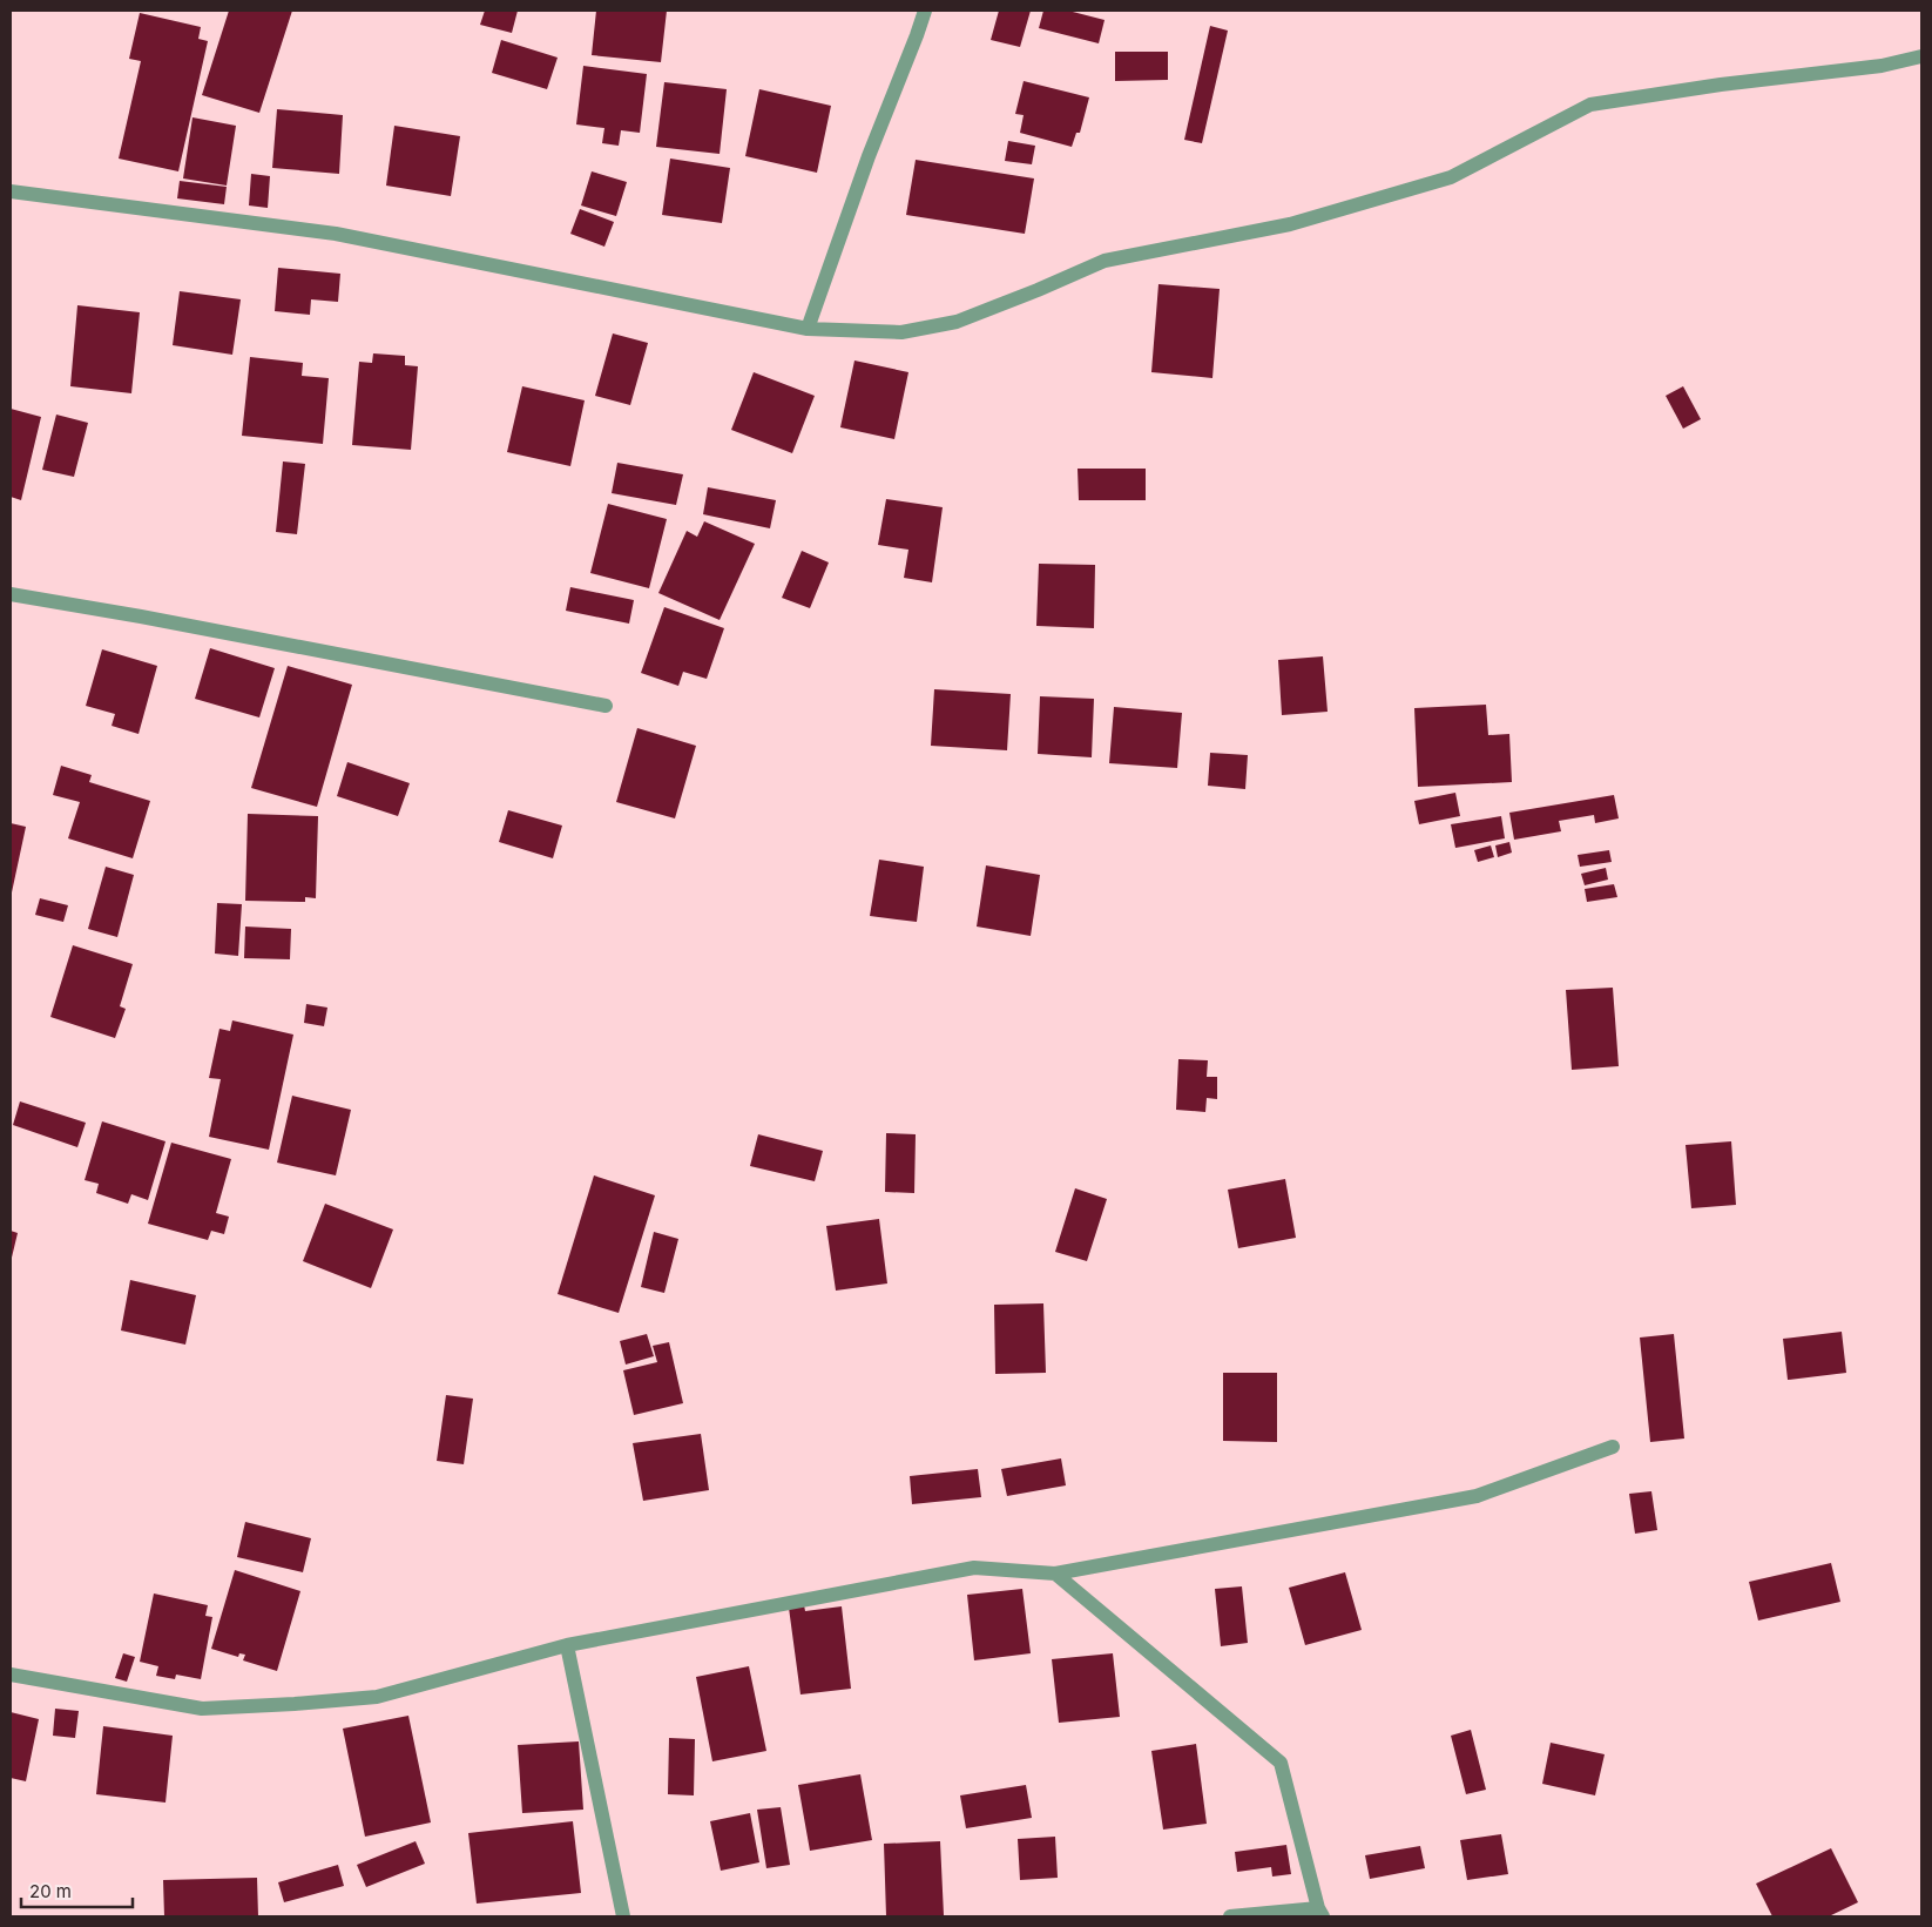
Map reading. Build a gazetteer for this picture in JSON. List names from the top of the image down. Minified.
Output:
{"scale_bar":"20 m"}
